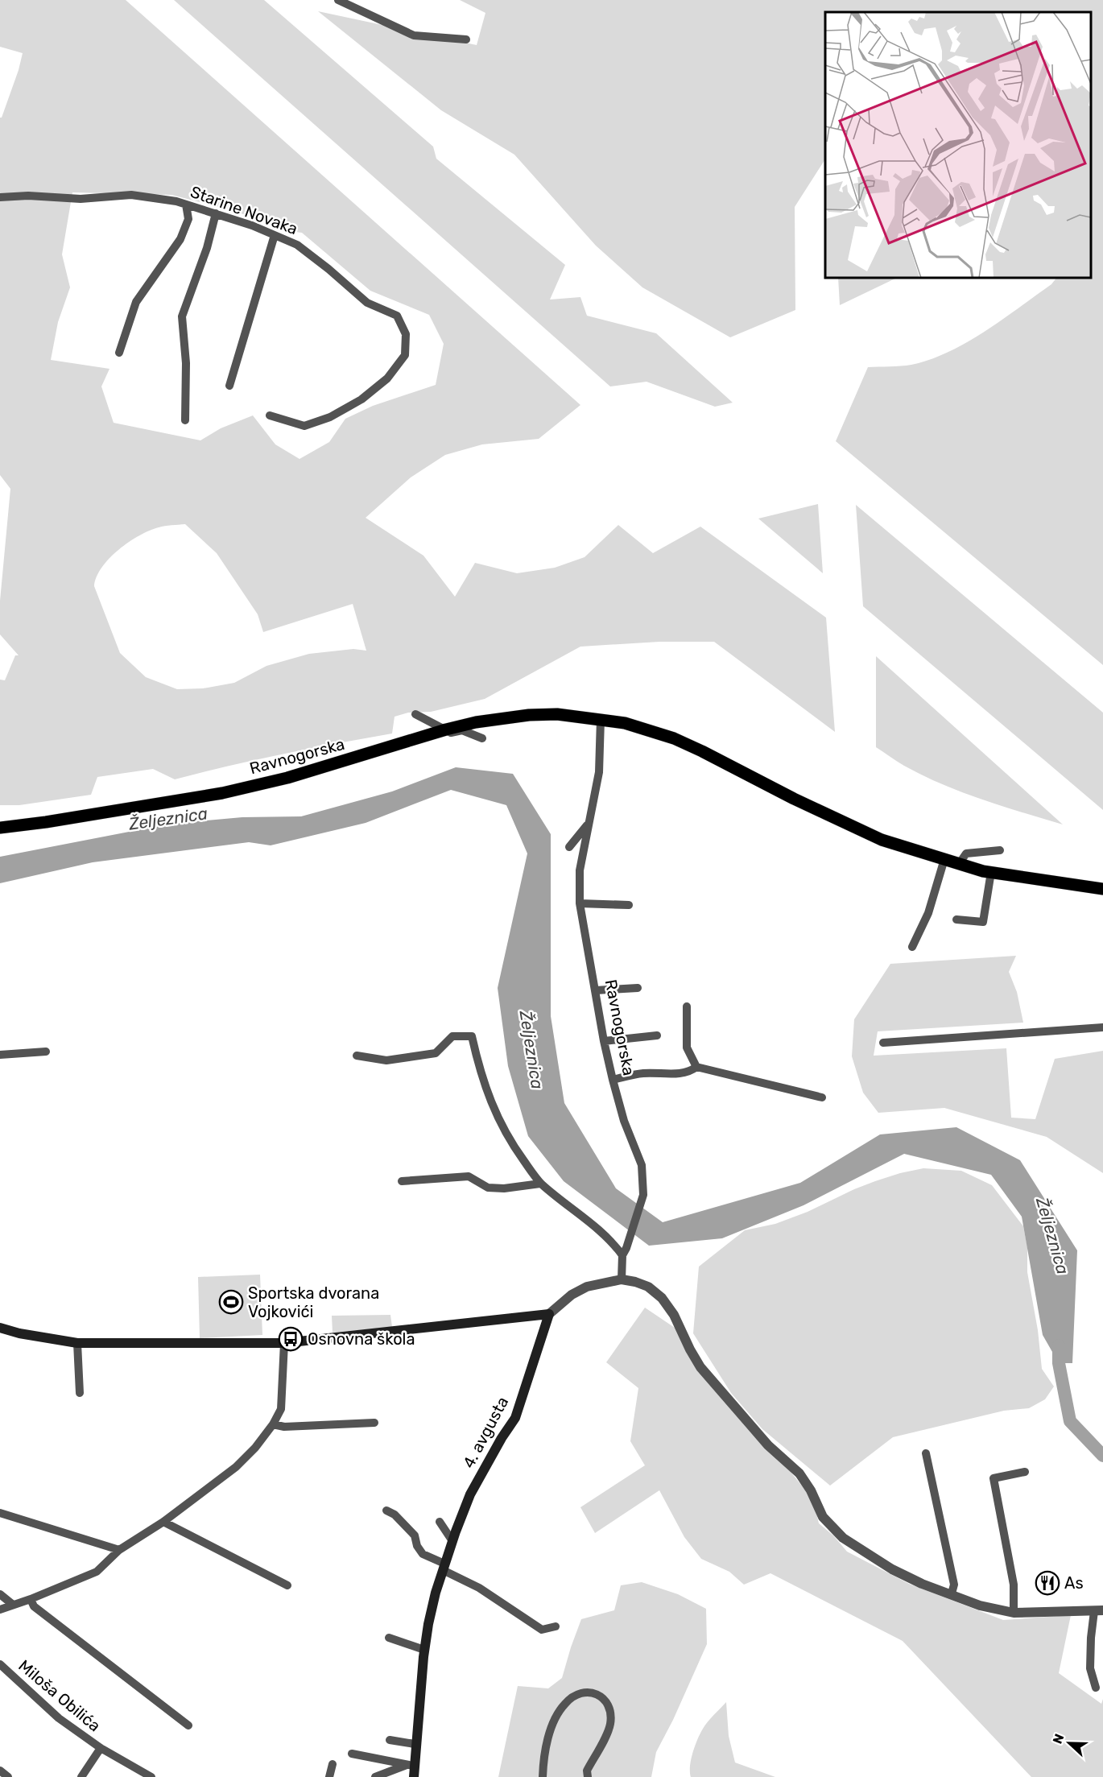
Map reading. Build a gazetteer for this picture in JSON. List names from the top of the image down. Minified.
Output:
{"streets":{"main road":["Ravnogorska","4. avgusta"],"street":["Starine Novaka","Miloša Obilića"]},"water":["Željeznica"],"places":{"sports":["Sportska dvorana Vojkovići"],"bus stop":["Osnovna škola"],"restaurant":["As"]},"north":"left"}
